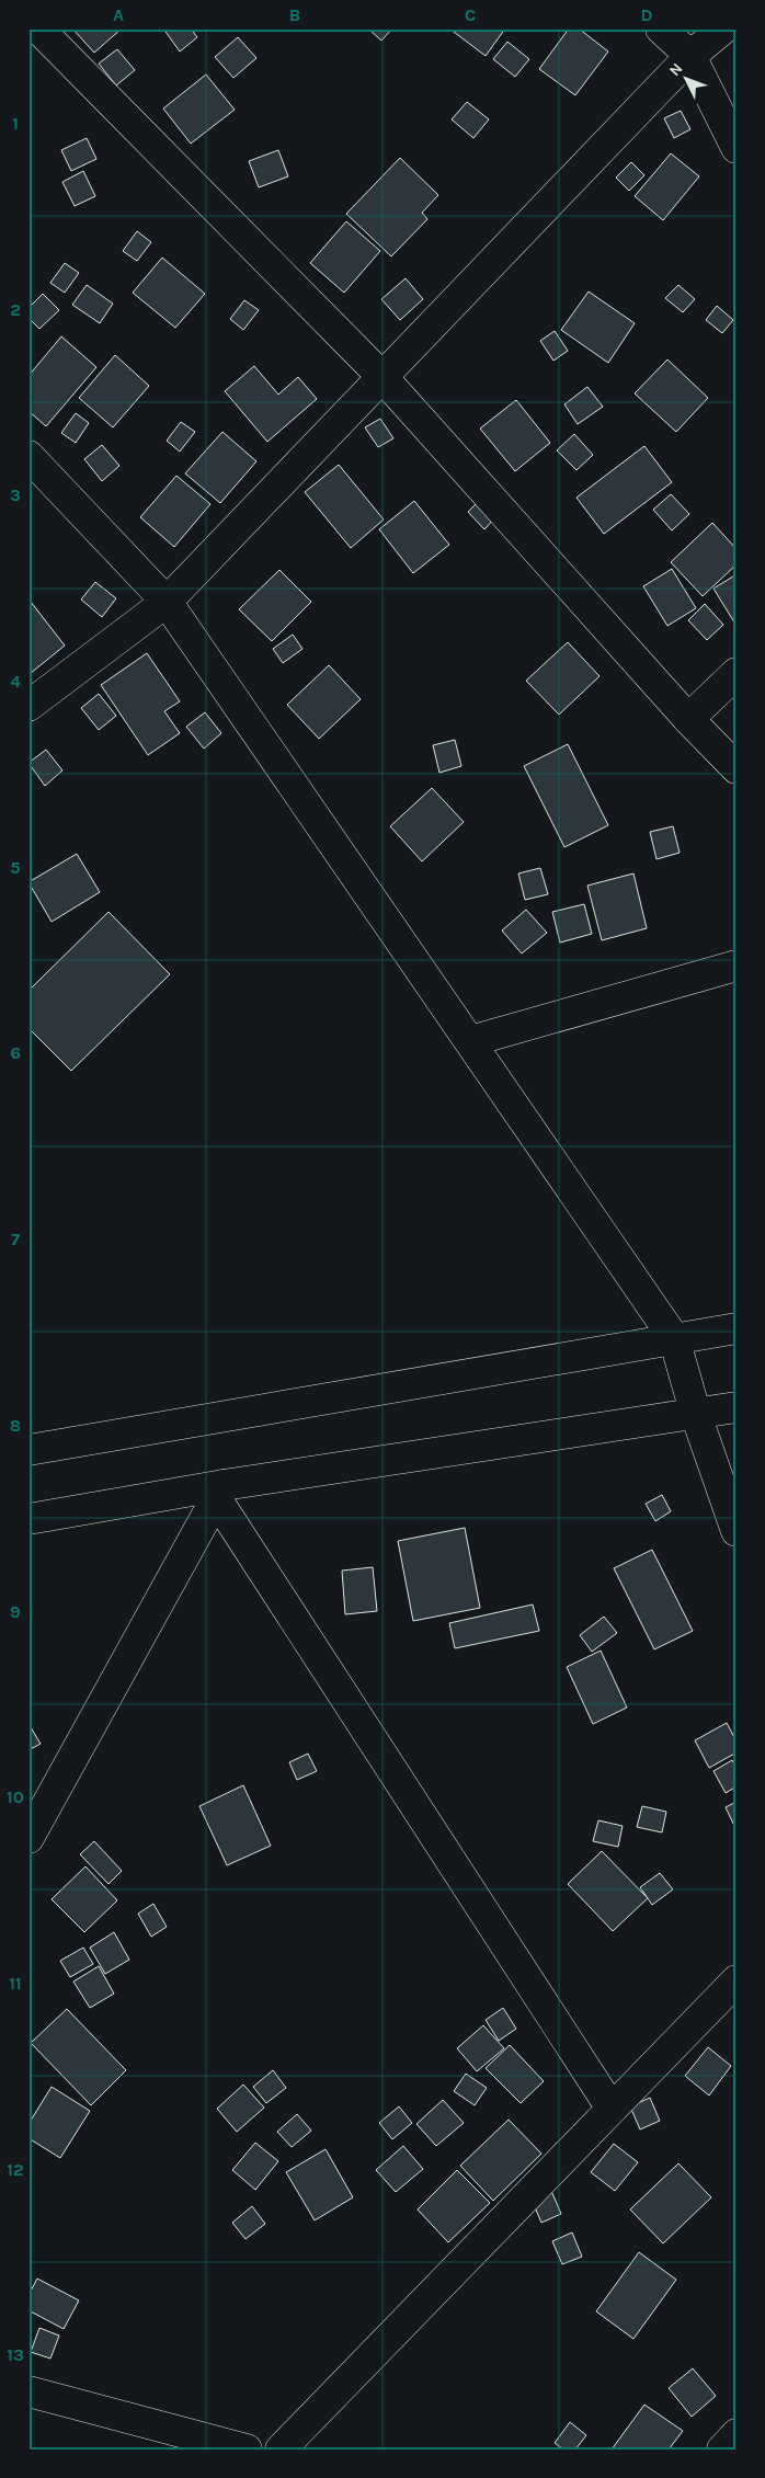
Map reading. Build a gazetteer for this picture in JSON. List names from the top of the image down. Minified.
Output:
{"north":"top left","grid":{"columns":["A","B","C","D"],"rows":["1","2","3","4","5","6","7","8","9","10","11","12","13"]}}
